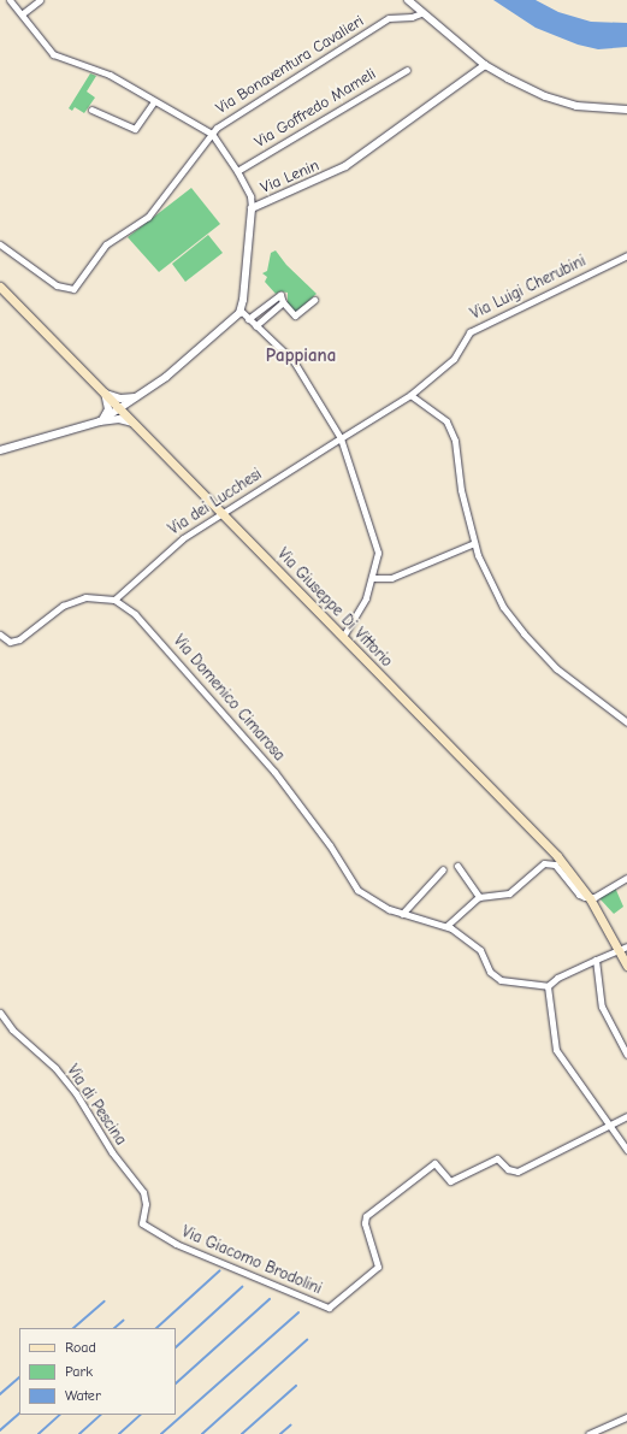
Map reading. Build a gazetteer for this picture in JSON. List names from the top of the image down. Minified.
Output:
{"streets":{"main road":["Via Giuseppe Di Vittorio"],"street":["Via Bonaventura Cavalieri","Via Goffredo Mameli","Via Lenin","Via Luigi Cherubini","Via dei Lucchesi","Via Domenico Cimarosa","Via di Pescina","Via Giacomo Brodolini"]},"crossings":[["Via dei Lucchesi","Via Giuseppe Di Vittorio"],["Via dei Lucchesi","Via Domenico Cimarosa"],["Via di Pescina","Via Giacomo Brodolini"]],"districts":["Pappiana"],"legend":["Road","Park","Water"]}
